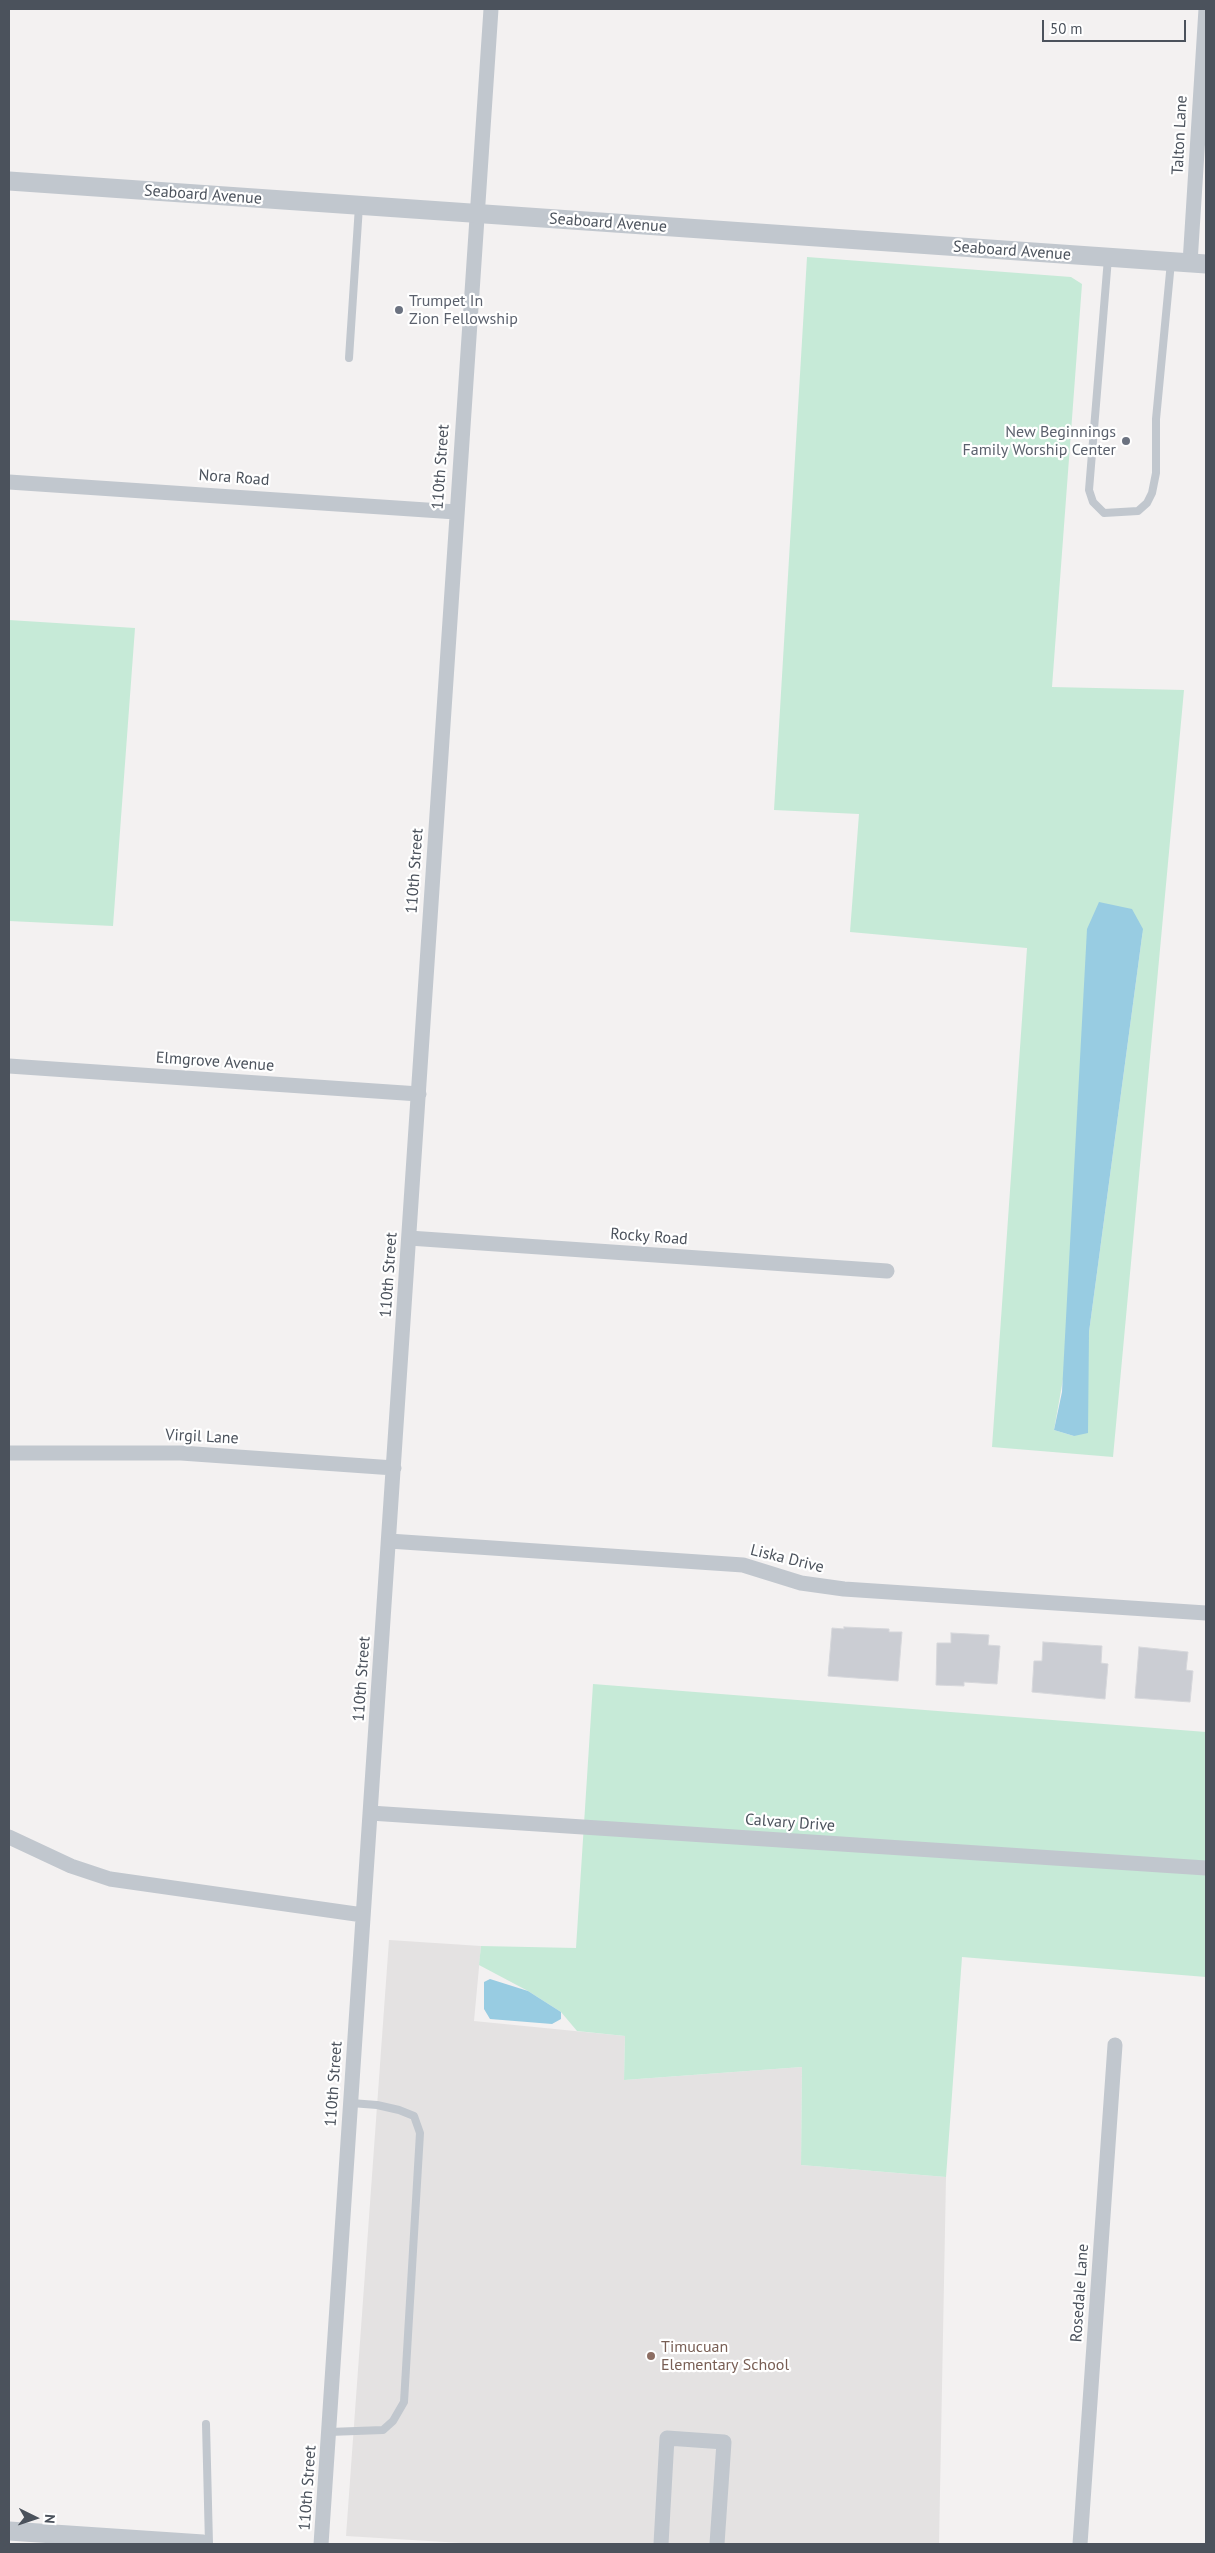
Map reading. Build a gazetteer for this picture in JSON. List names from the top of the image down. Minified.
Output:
{"streets":{"street":["Talton Lane","Seaboard Avenue","110th Street","Nora Road","Elmgrove Avenue","Rocky Road","Virgil Lane","Liska Drive","Calvary Drive","Rosedale Lane"]},"crossings":[["Talton Lane","Seaboard Avenue"],["Seaboard Avenue","110th Street"],["110th Street","Nora Road"],["110th Street","Elmgrove Avenue"],["110th Street","Rocky Road"],["110th Street","Virgil Lane"],["110th Street","Liska Drive"],["110th Street","Calvary Drive"]],"places":["Trumpet In Zion Fellowship","New Beginnings Family Worship Center","Timucuan Elementary School"],"scale_bar":"50 m","north":"right"}
